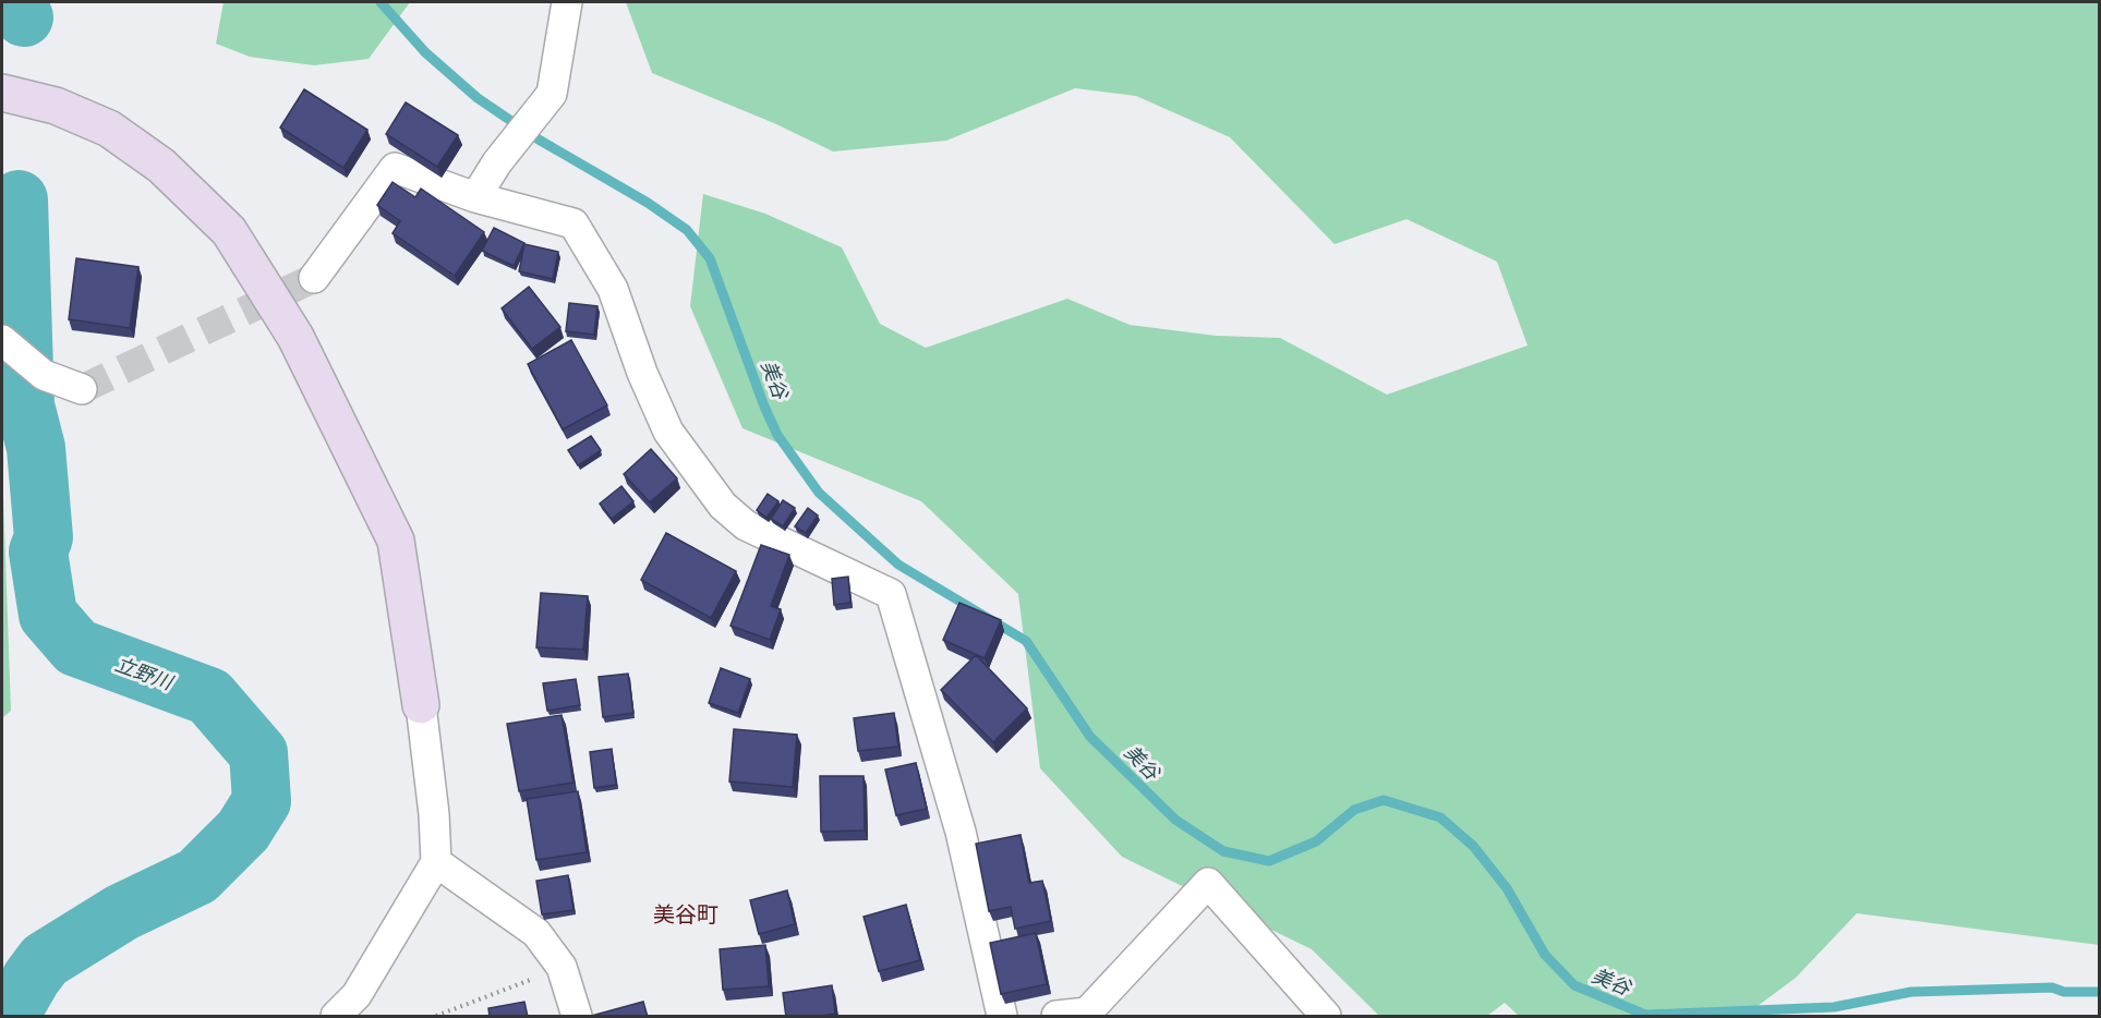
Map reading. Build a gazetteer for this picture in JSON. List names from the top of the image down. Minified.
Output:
{"districts":["美谷町"],"water":["美谷","立野川"]}
